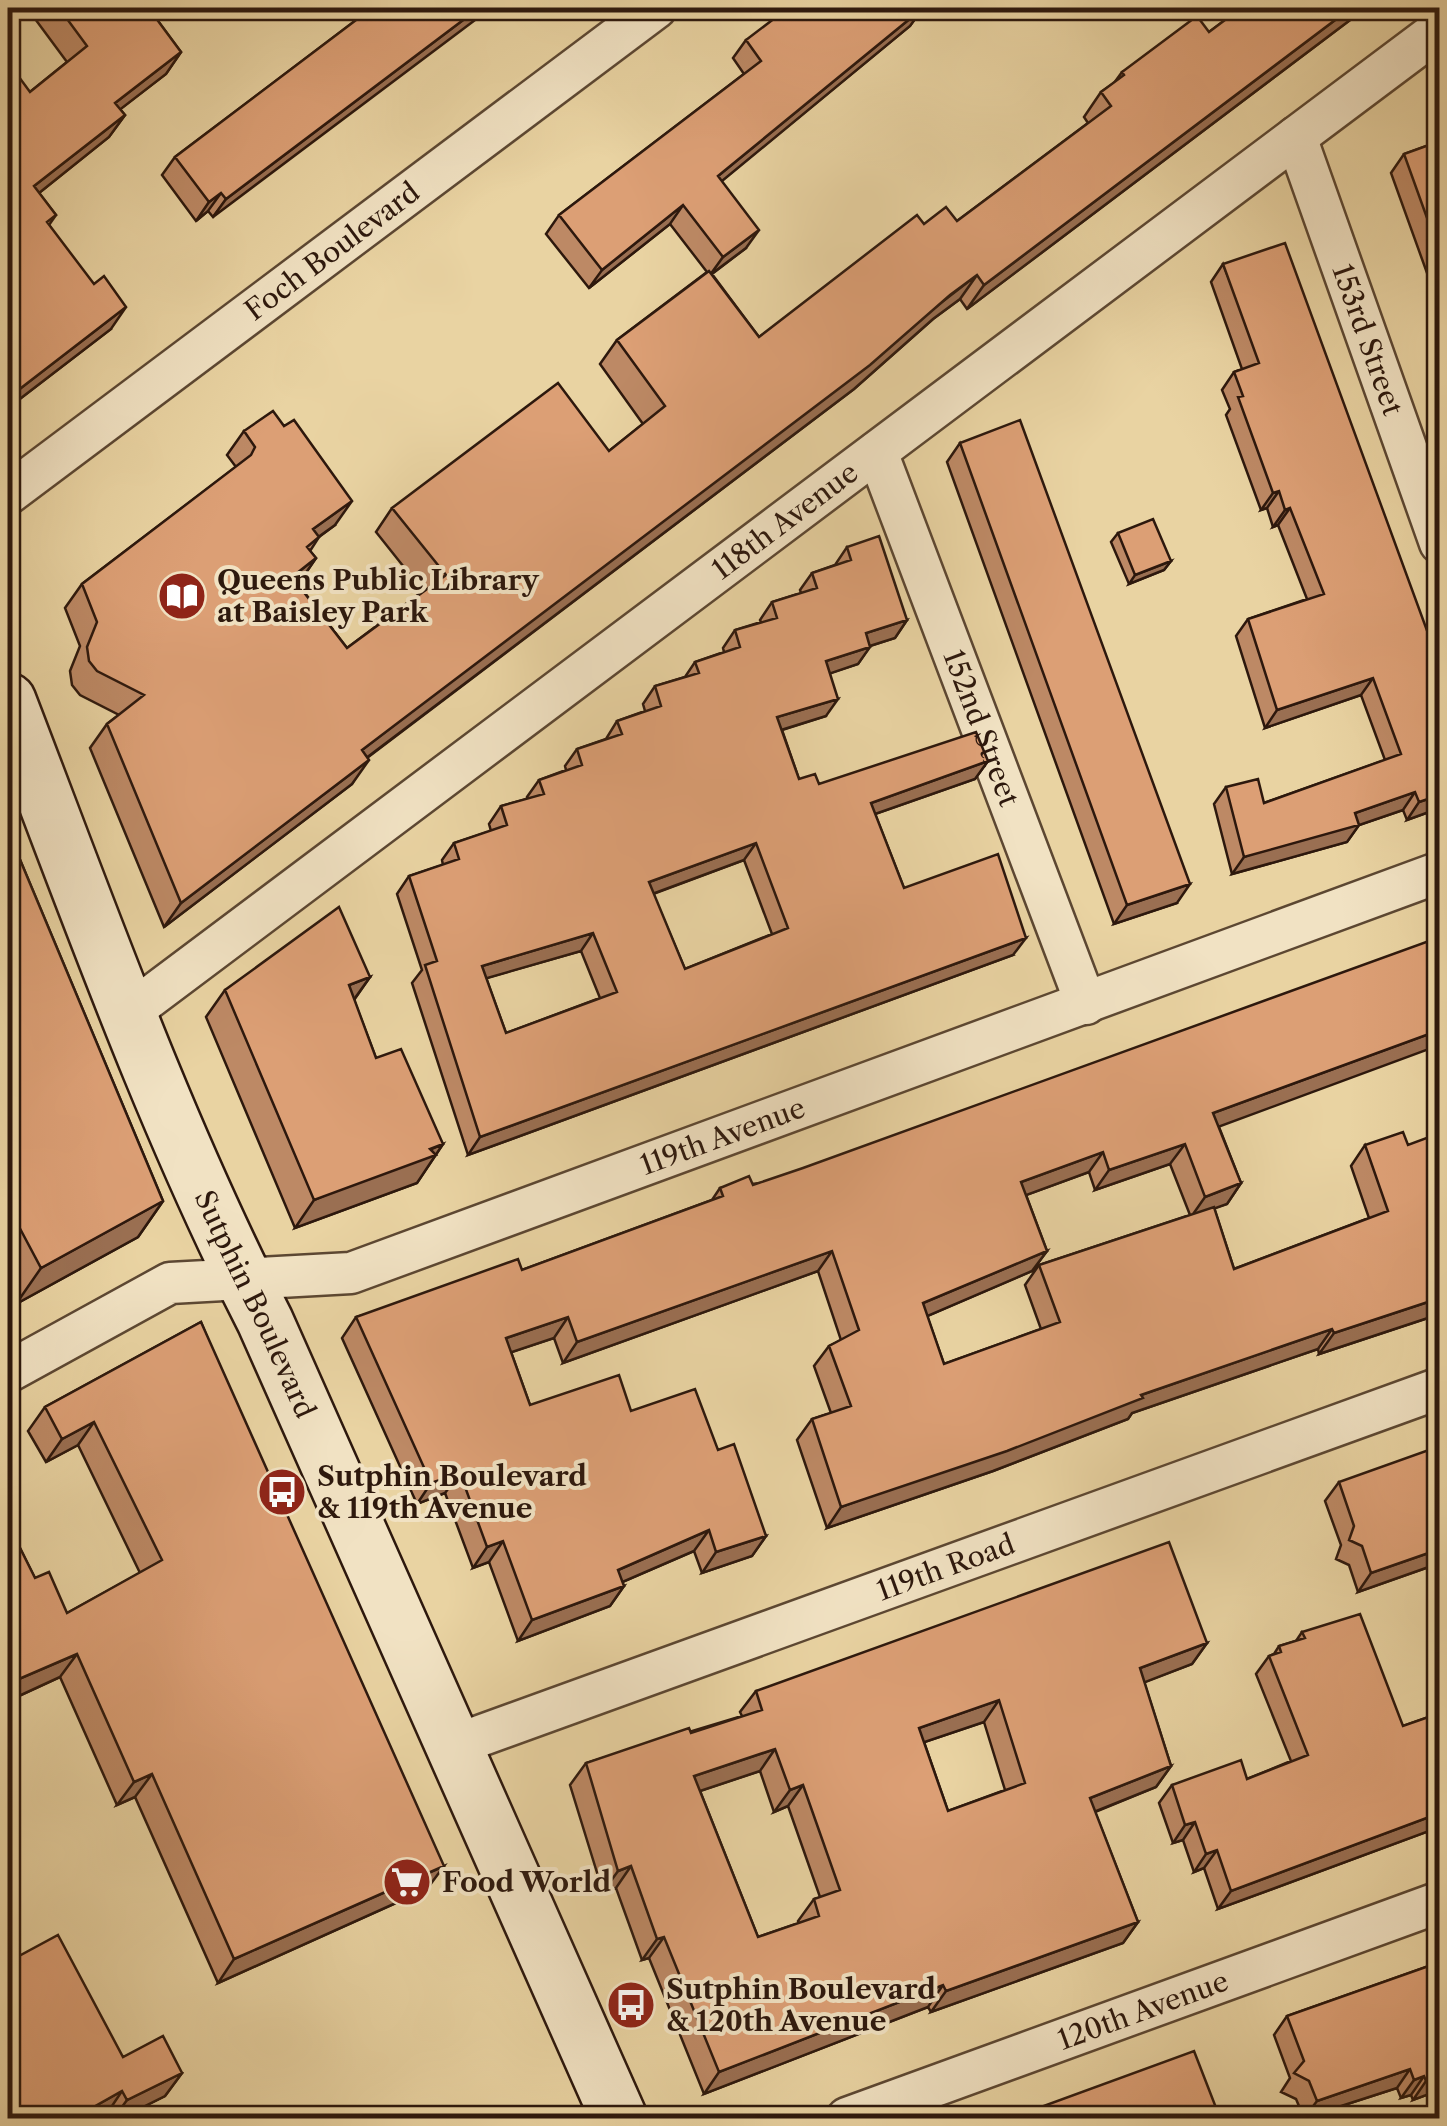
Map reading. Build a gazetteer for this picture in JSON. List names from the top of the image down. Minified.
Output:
{"streets":{"main road":["Sutphin Boulevard"],"street":["Foch Boulevard","153rd Street","118th Avenue","152nd Street","119th Avenue","119th Road","120th Avenue"]},"crossings":[["153rd Street","118th Avenue"],["118th Avenue","152nd Street"],["118th Avenue","Sutphin Boulevard"],["152nd Street","119th Avenue"],["119th Avenue","Sutphin Boulevard"],["Sutphin Boulevard","119th Road"]],"places":{"library":["Queens Public Library at Baisley Park"],"bus stop":["Sutphin Boulevard & 119th Avenue","Sutphin Boulevard & 120th Avenue"],"supermarket":["Food World"]}}
